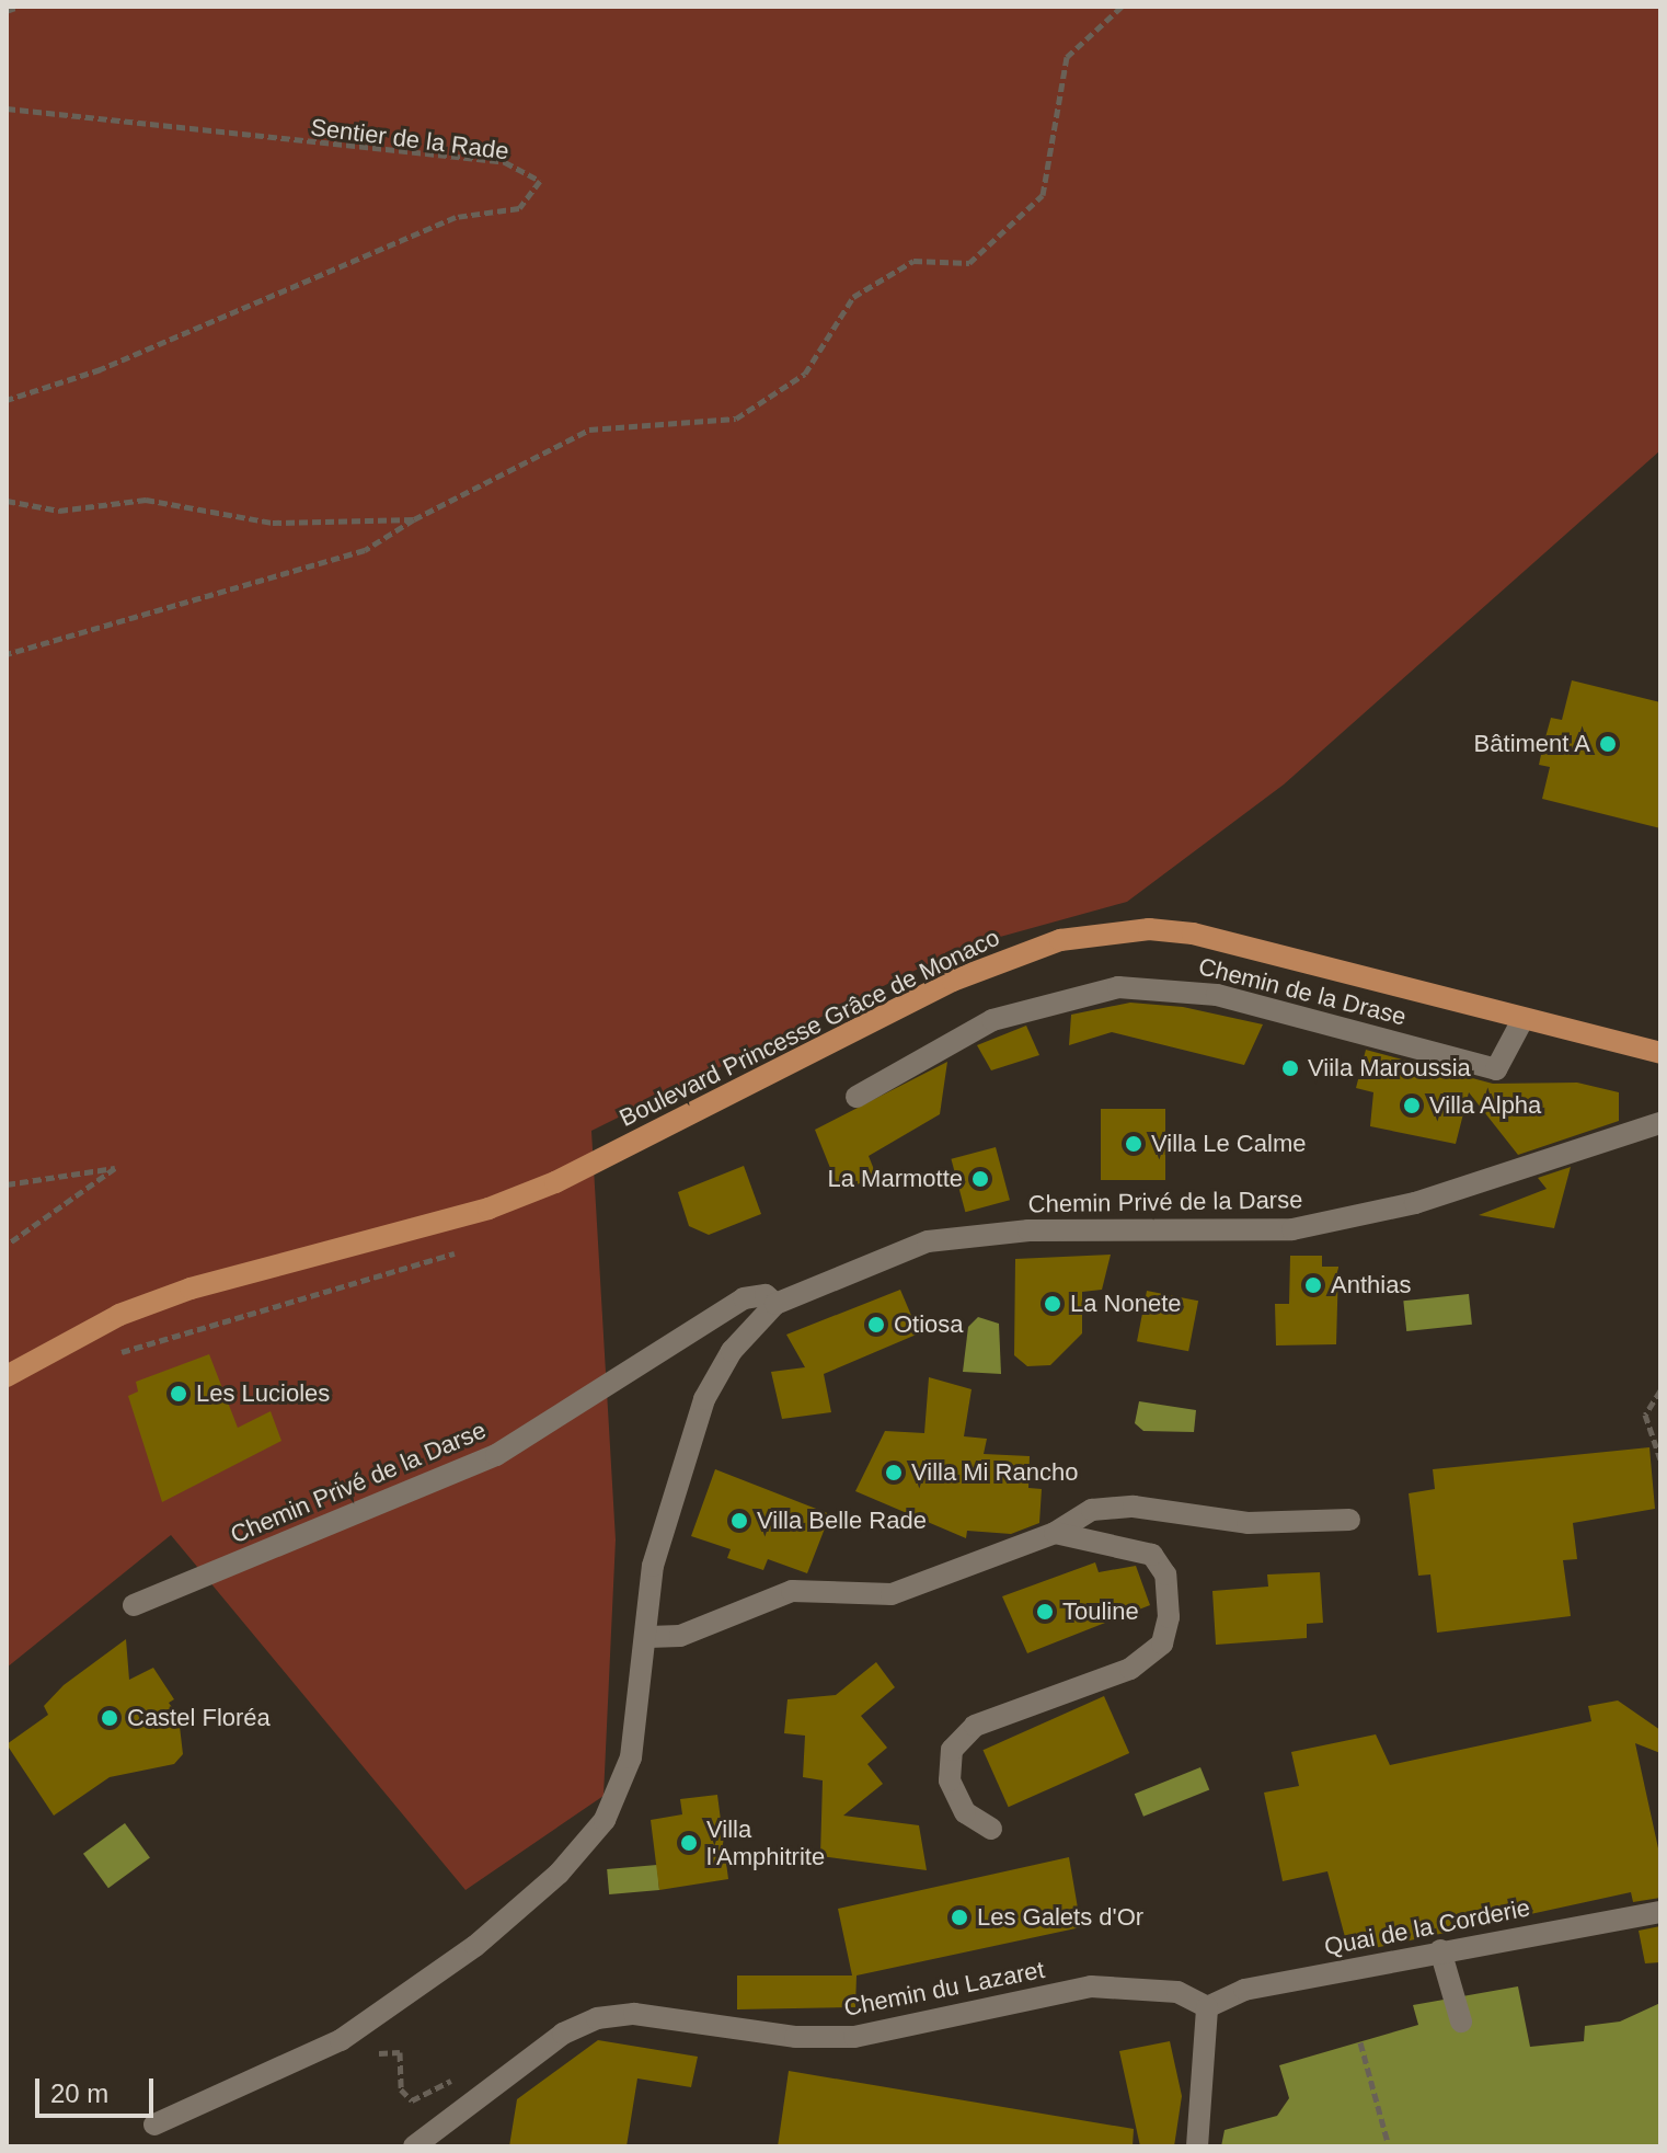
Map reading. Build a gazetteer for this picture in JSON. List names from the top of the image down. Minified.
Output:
{"streets":{"main road":["Boulevard Princesse Grâce de Monaco"],"street":["Chemin de la Drase","Chemin Privé de la Darse","Quai de la Corderie","Chemin du Lazaret"],"path":["Sentier de la Rade"]},"crossings":[["Chemin de la Drase","Boulevard Princesse Grâce de Monaco"],["Quai de la Corderie","Chemin du Lazaret"]],"places":["Bâtiment A","Viila Maroussia","Villa Alpha","Villa Le Calme","La Marmotte","Anthias","La Nonete","Otiosa","Les Lucioles","Villa Mi Rancho","Villa Belle Rade","Touline","Castel Floréa","Villa l'Amphitrite","Les Galets d'Or"],"scale_bar":"20 m"}
